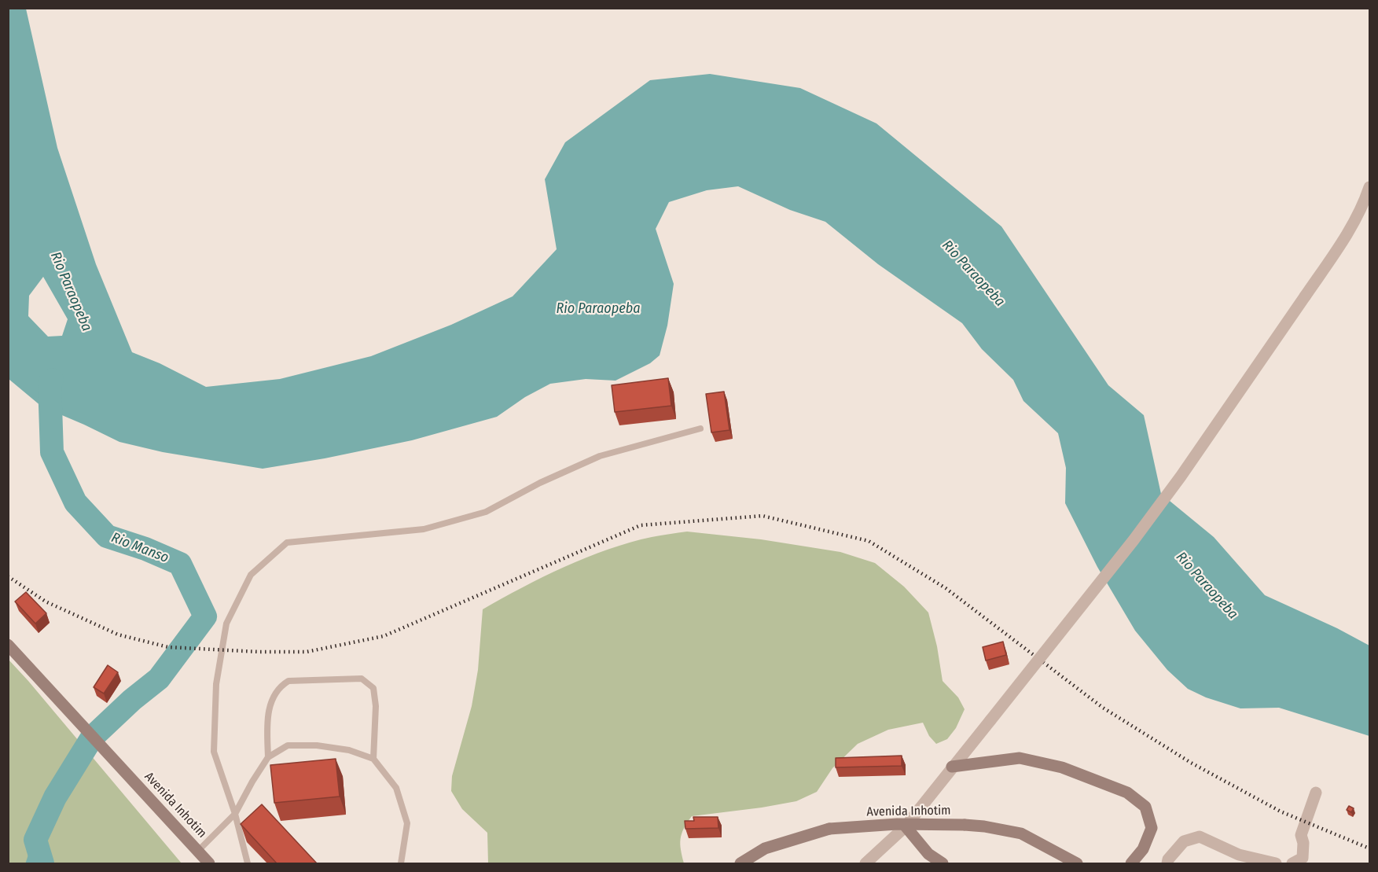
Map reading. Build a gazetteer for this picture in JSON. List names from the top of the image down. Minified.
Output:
{"streets":{"main road":["Avenida Inhotim"]},"water":["Rio Paraopeba","Rio Manso"]}
